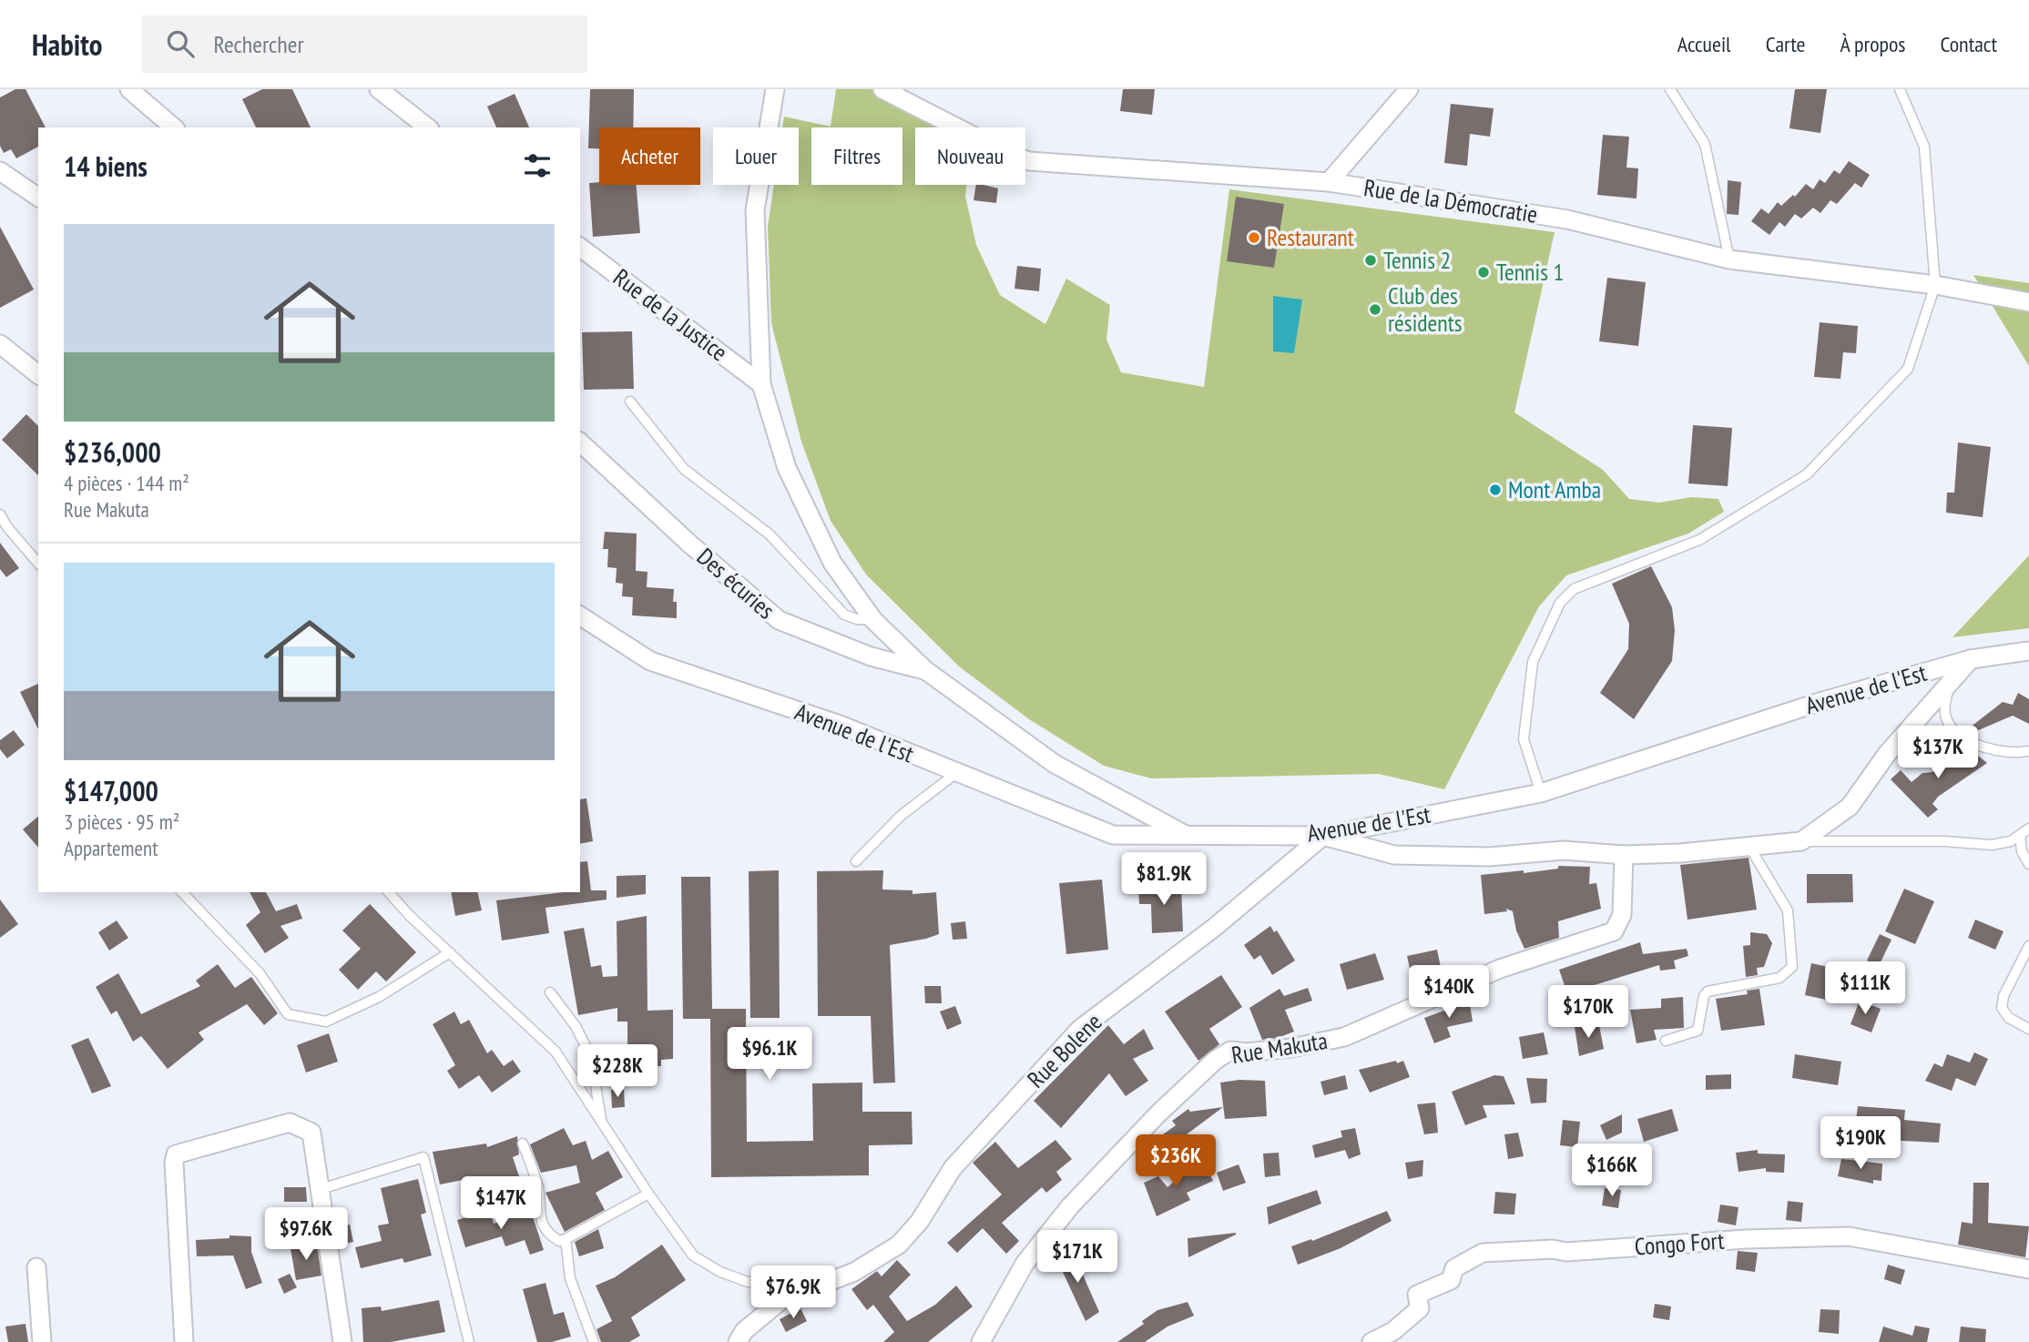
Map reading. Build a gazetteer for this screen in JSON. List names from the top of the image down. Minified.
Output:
{"streets":{"street":["Rue de la Démocratie","Rue de la Justice","Des écuries","Avenue de l'Est","Rue Makuta","Rue Bolene","Congo Fort"]},"crossings":[["Avenue de l'Est","Rue Bolene"]],"places":["Restaurant","Tennis 2","Tennis 1","Club des résidents","Mont Amba"],"page":{"header":"Habito","search":"Rechercher","nav":["Accueil","Carte","À propos","Contact"],"chip":["Acheter","Louer","Filtres","Nouveau"],"heading":"14 biens","list":[{"name":"$236,000","note":"4 pièces · 144 m² · Rue Makuta"},{"name":"$147,000","note":"3 pièces · 95 m² · Appartement"}],"price":["$137K","$81.9K","$111K","$140K","$170K","$96.1K","$228K","$190K","$236K","$166K","$147K","$97.6K","$171K","$76.9K"]}}
